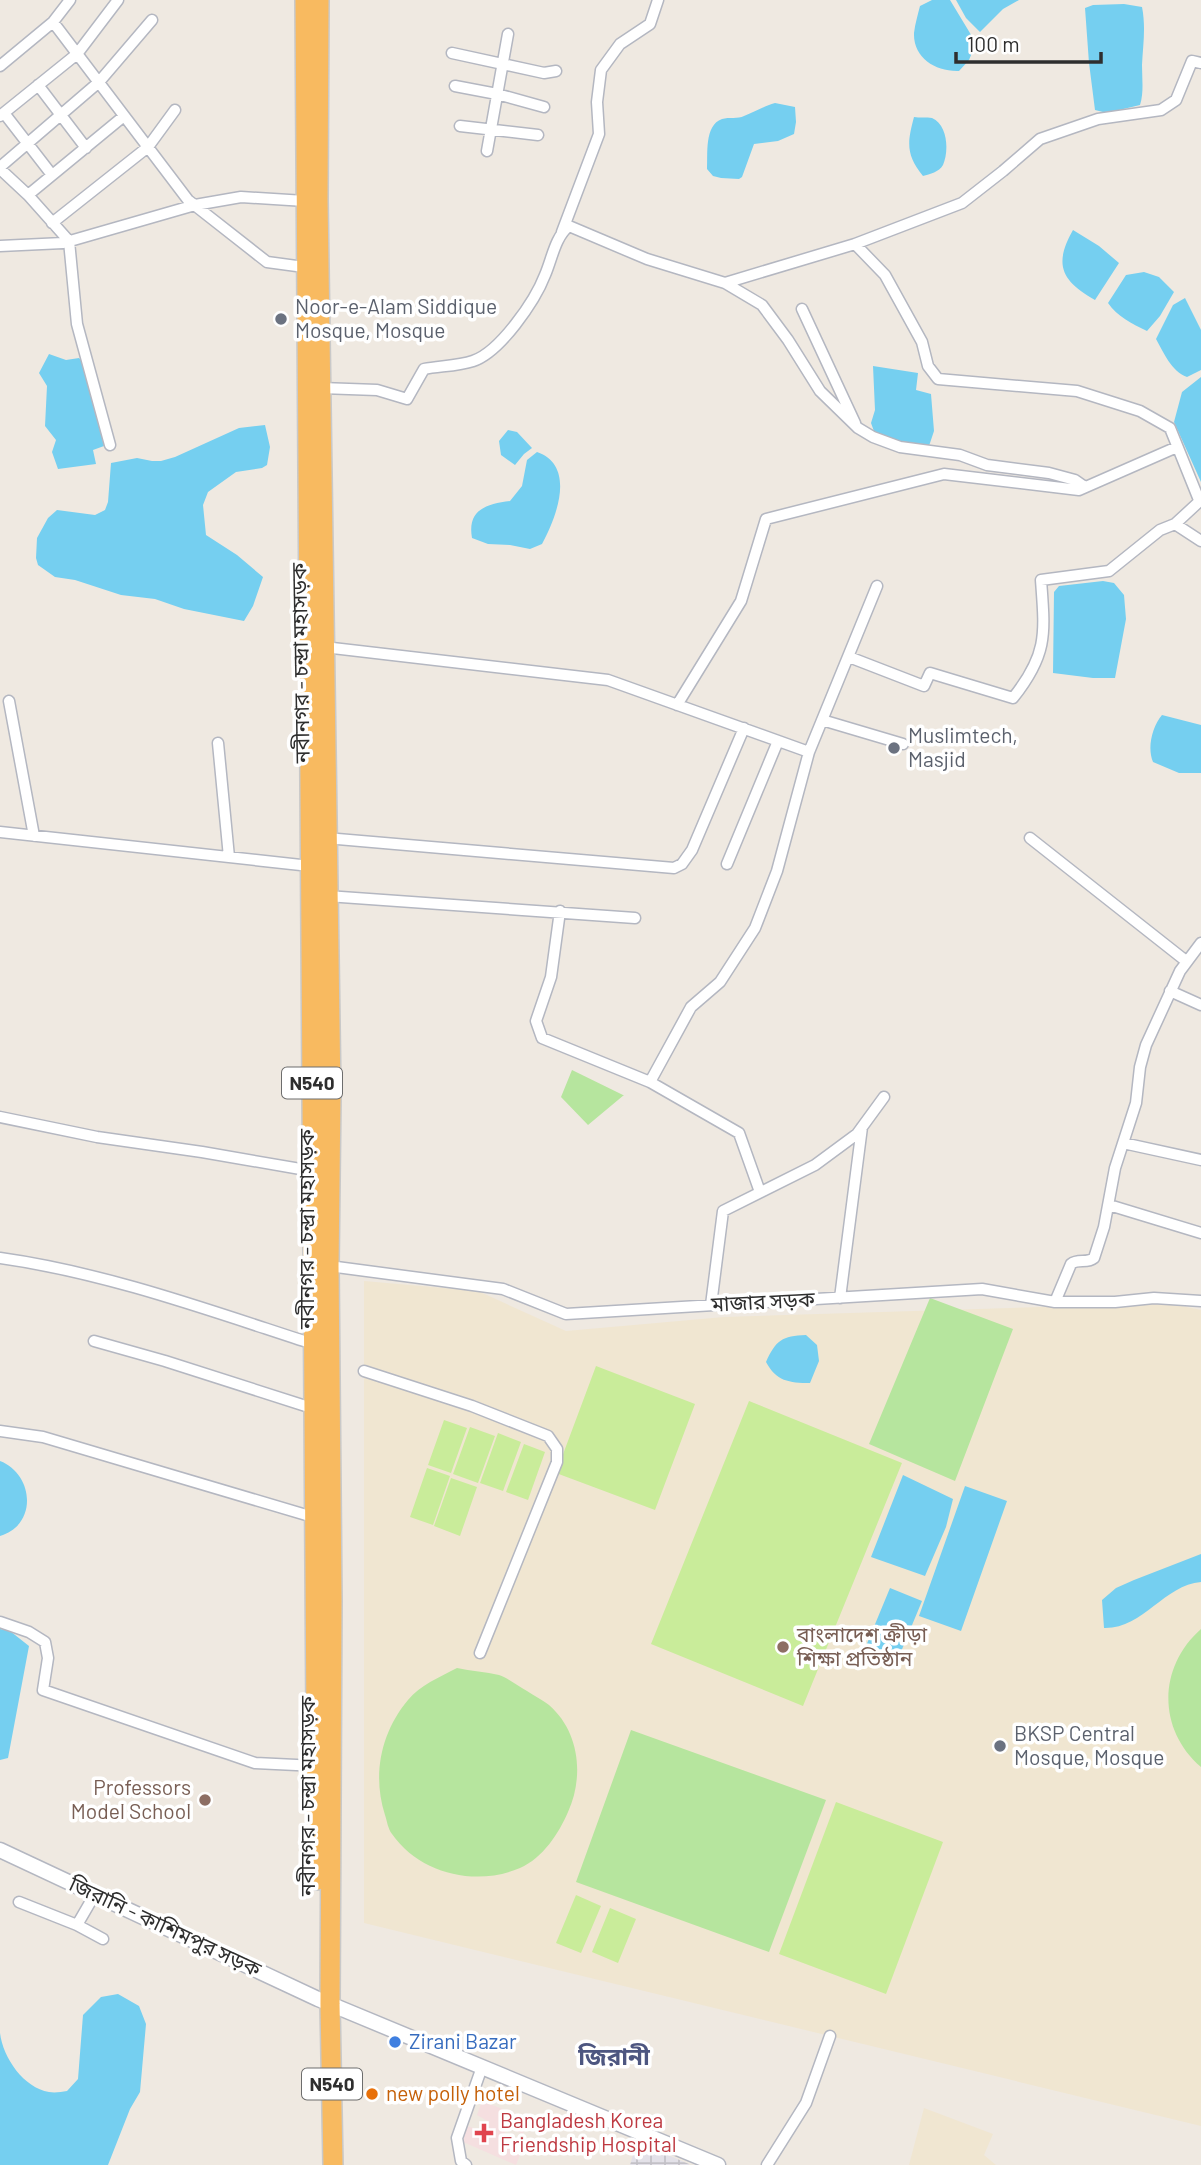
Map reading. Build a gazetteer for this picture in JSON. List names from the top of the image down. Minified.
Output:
{"streets":{"highway":["নবীনগর - চন্দ্রা মহাসড়ক","N540"],"street":["মাজার সড়ক","জিরানি - কাশিমপুর সড়ক"]},"crossings":[["নবীনগর - চন্দ্রা মহাসড়ক","মাজার সড়ক"],["নবীনগর - চন্দ্রা মহাসড়ক","জিরানি - কাশিমপুর সড়ক"]],"districts":["জিরানী"],"places":{"other":["Noor-e-Alam Siddique Mosque, Mosque","Muslimtech, Masjid","বাংলাদেশ ক্রীড়া শিক্ষা প্রতিষ্ঠান","BKSP Central Mosque, Mosque","Professors Model School","Zirani Bazar","new polly hotel"],"health":["Bangladesh Korea Friendship Hospital"]},"scale_bar":"100 m"}
